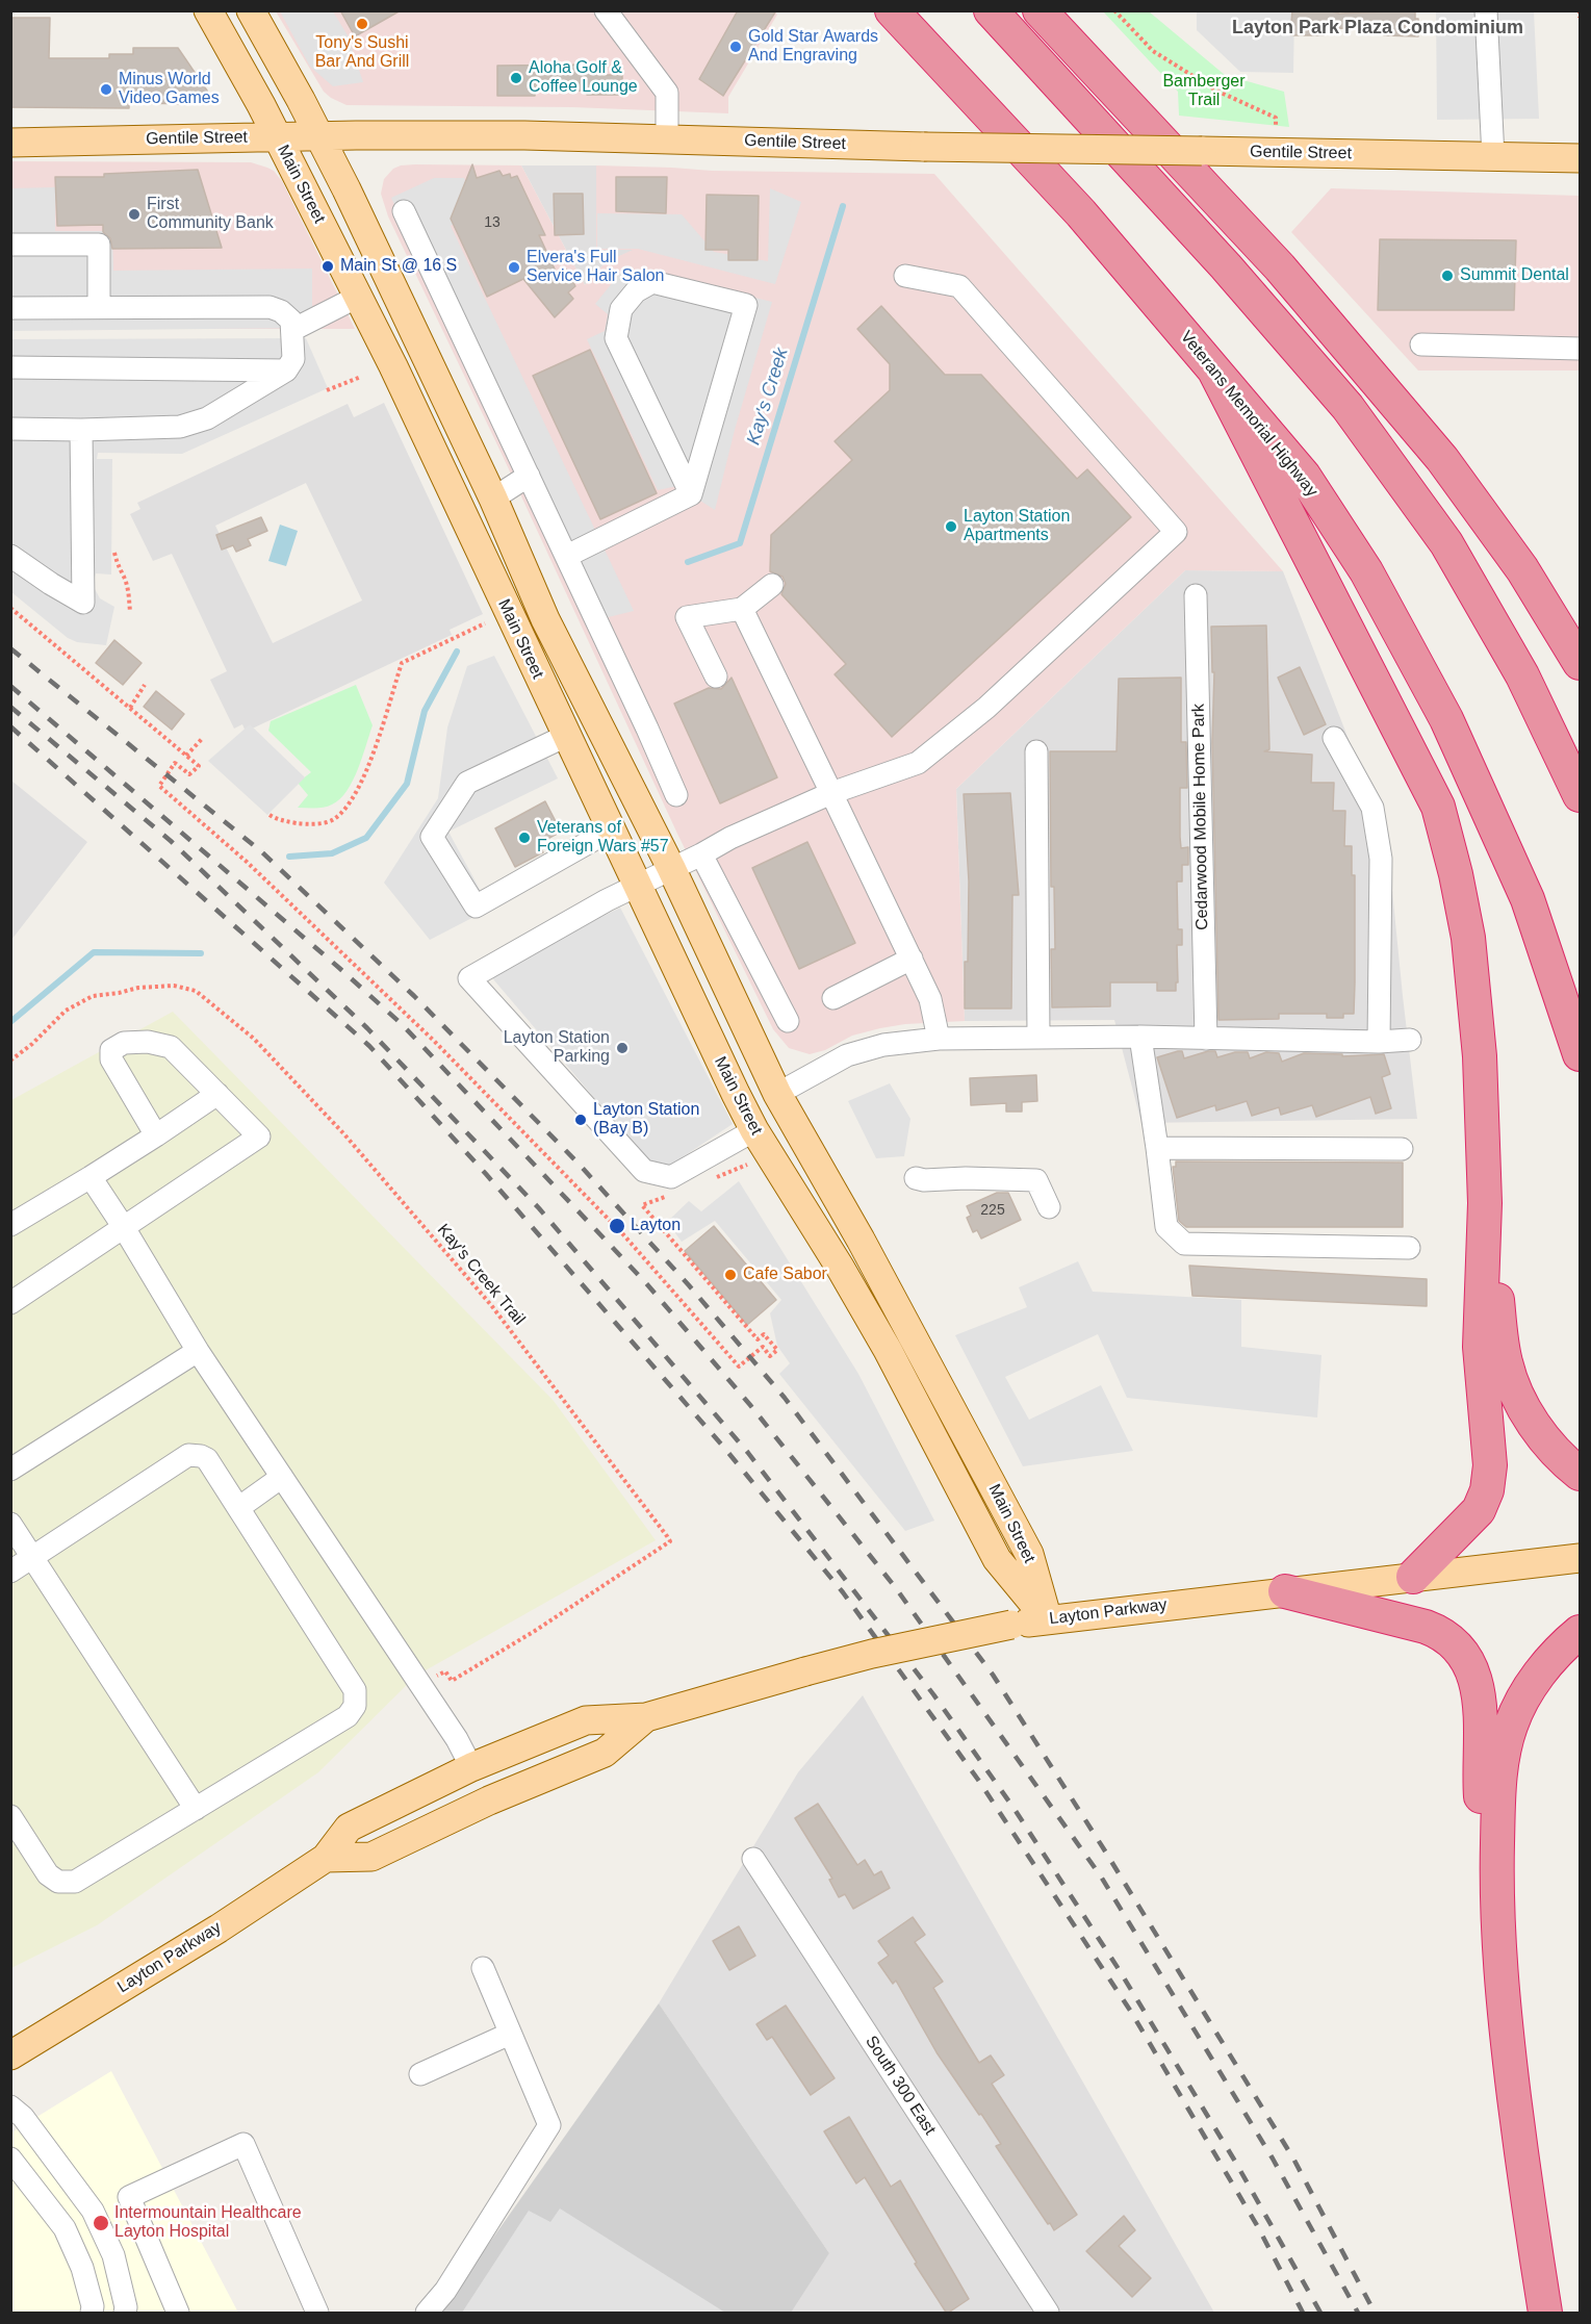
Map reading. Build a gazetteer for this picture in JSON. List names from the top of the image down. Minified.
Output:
{"streets":{"highway":["Veterans Memorial Highway"],"main road":["Gentile Street","Main Street","Layton Parkway"],"street":["Cedarwood Mobile Home Park","South 300 East"],"path":["Kay's Creek Trail"]},"crossings":[["Gentile Street","Main Street"],["Main Street","Layton Parkway"]],"districts":["Layton Park Plaza Condominium"],"water":["Kay's Creek"],"parks":["Bamberger Trail"],"places":["Tony's Sushi Bar And Grill","Gold Star Awards And Engraving","Aloha Golf & Coffee Lounge","Minus World Video Games","First Community Bank","Main St @ 16 S","Elvera's Full Service Hair Salon","Summit Dental","Layton Station Apartments","Veterans of Foreign Wars #57","Layton Station Parking","Layton Station (Bay B)","Layton","Cafe Sabor","Intermountain Healthcare Layton Hospital"],"house_numbers":["13","225"]}
